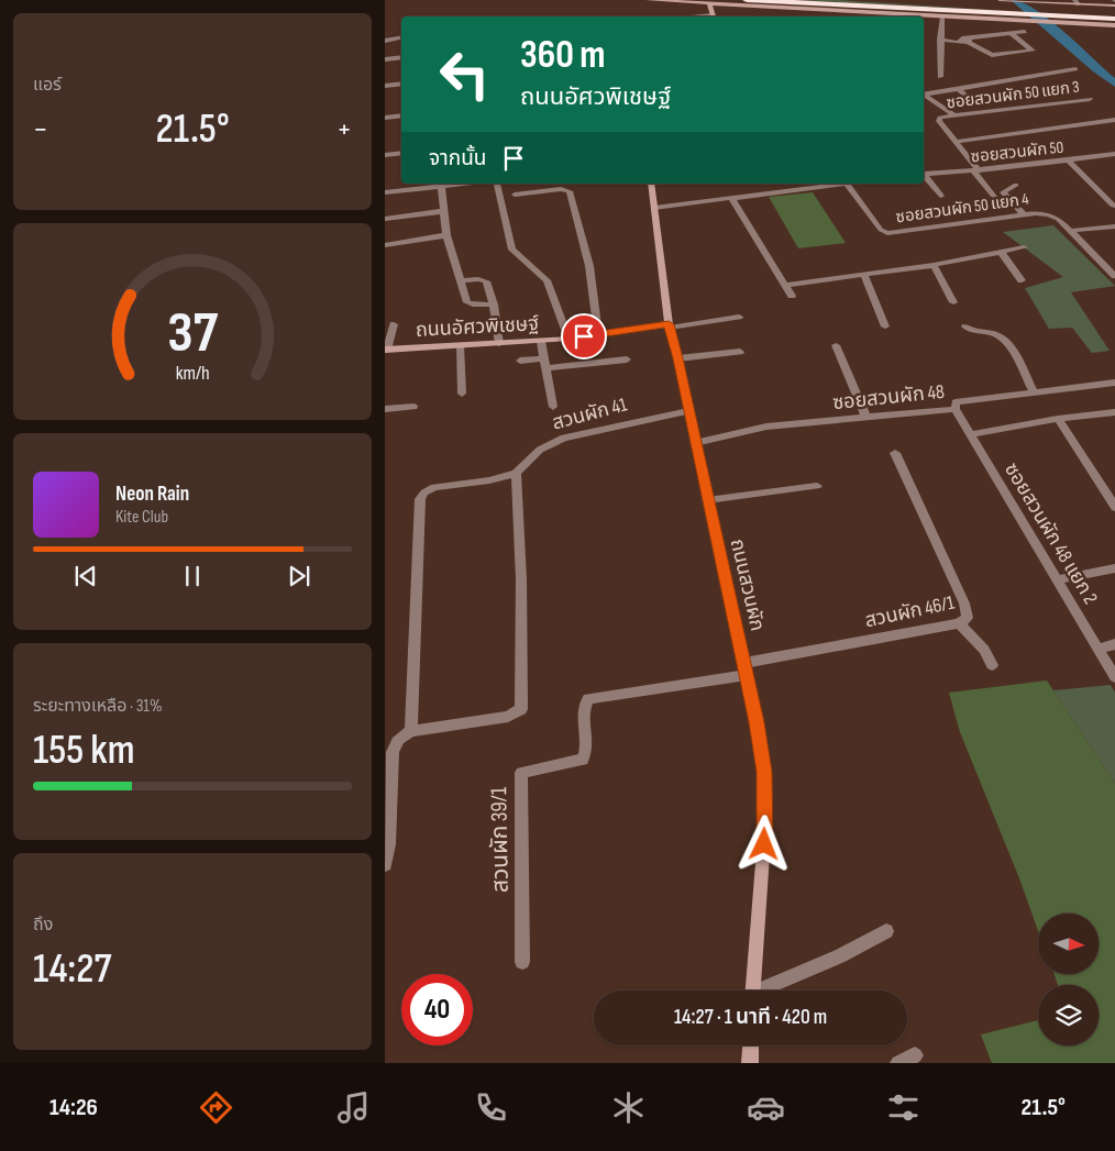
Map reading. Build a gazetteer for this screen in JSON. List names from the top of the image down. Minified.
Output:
{"streets":{"street":["ซอยสวนผัก 50 แยก 3","ซอยสวนผัก 50","ซอยสวนผัก 50 แยก 4","ถนนอัศวพิเชษฐ์","ซอยสวนผัก 48","สวนผัก 41","ซอยสวนผัก 48 แยก 2","ถนนสวนผัก","สวนผัก 46/1","สวนผัก 39/1"]},"crossings":[["ซอยสวนผัก 50 แยก 3","ซอยสวนผัก 50"],["ถนนอัศวพิเชษฐ์","ถนนสวนผัก"],["ซอยสวนผัก 48","ซอยสวนผัก 48 แยก 2"],["ซอยสวนผัก 48","ถนนสวนผัก"],["สวนผัก 41","ถนนสวนผัก"],["ถนนสวนผัก","สวนผัก 46/1"],["ถนนสวนผัก","สวนผัก 39/1"],["สวนผัก 46/1","สวนผัก 39/1"]],"north":"right","page":{"tile":["แอร์",["ระยะทางเหลือ · 31%","155 km"],["ถึง","14:27"]],"turn":["360 m","ถนนอัศวพิเชษฐ์"],"heat":["−","21.5°","+"],"then":"จากนั้น","song":["Neon Rain","Kite Club"],"limit":"40","trip":"14:27 · 1 นาที · 420 m","tabs":["14:26","21.5°"],"gauge":["37","km/h"]}}
